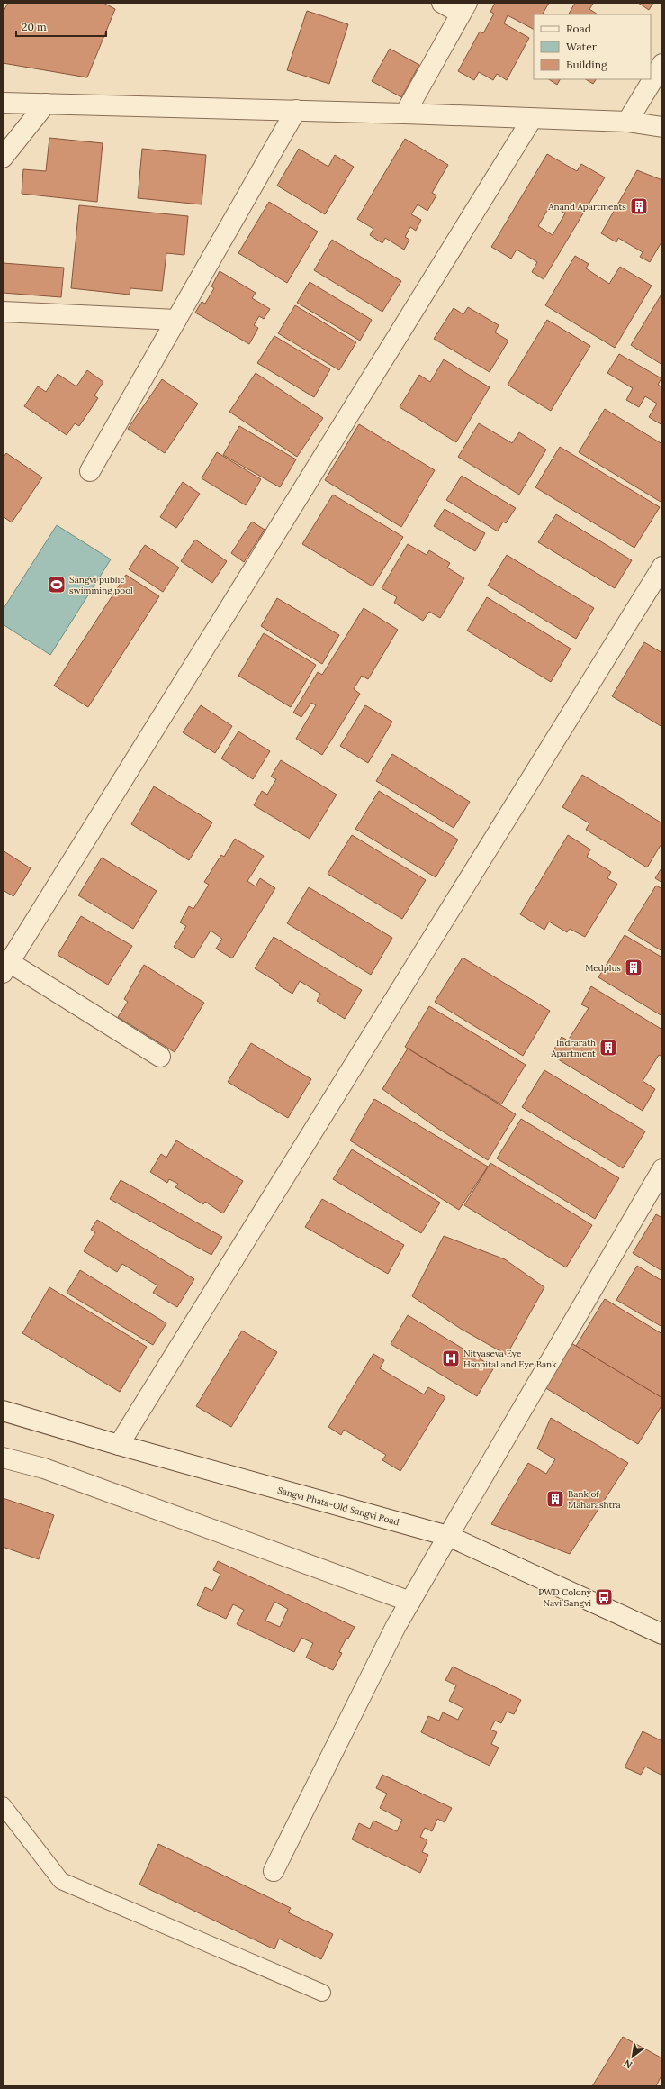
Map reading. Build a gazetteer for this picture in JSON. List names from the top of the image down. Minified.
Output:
{"streets":{"street":["Sangvi Phata-Old Sangvi Road"]},"places":{"building":["Anand Apartments","Medplus","Indrarath Apartment","Bank of Maharashtra"],"sports":["Sangvi public swimming pool"],"hospital":["Nityaseva Eye Hsopital and Eye Bank"],"bus stop":["PWD Colony Navi Sangvi"]},"legend":["Road","Water","Building"],"scale_bar":"20 m","north":"bottom left"}
